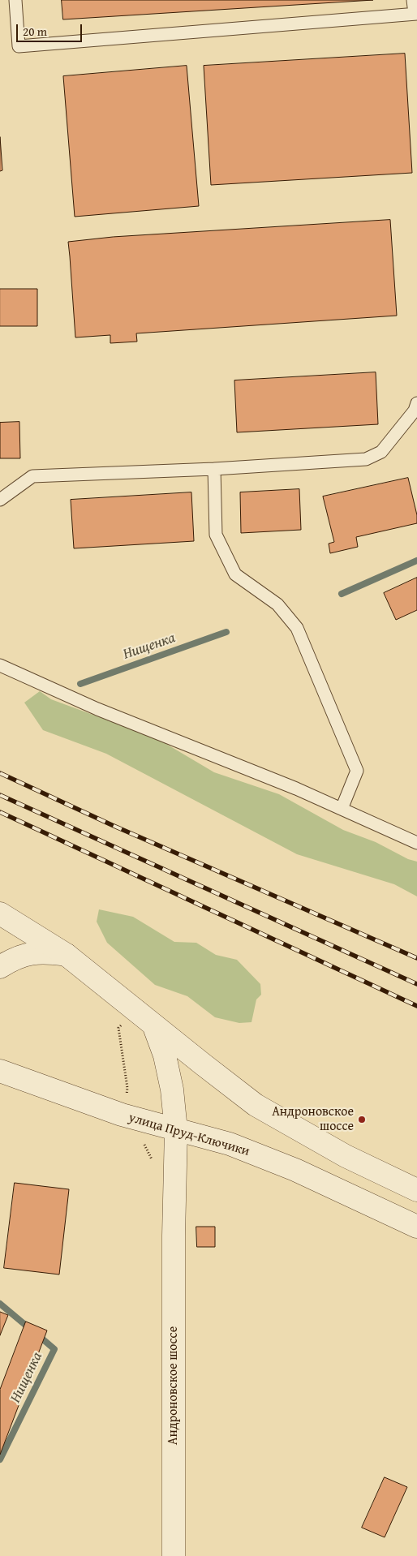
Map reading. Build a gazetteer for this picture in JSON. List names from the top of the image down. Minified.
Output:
{"streets":{"street":["улица Пруд-Ключики","Андроновское шоссе"]},"crossings":[["улица Пруд-Ключики","Андроновское шоссе"]],"water":["Нищенка"],"places":["Андроновское шоссе"],"scale_bar":"20 m"}
